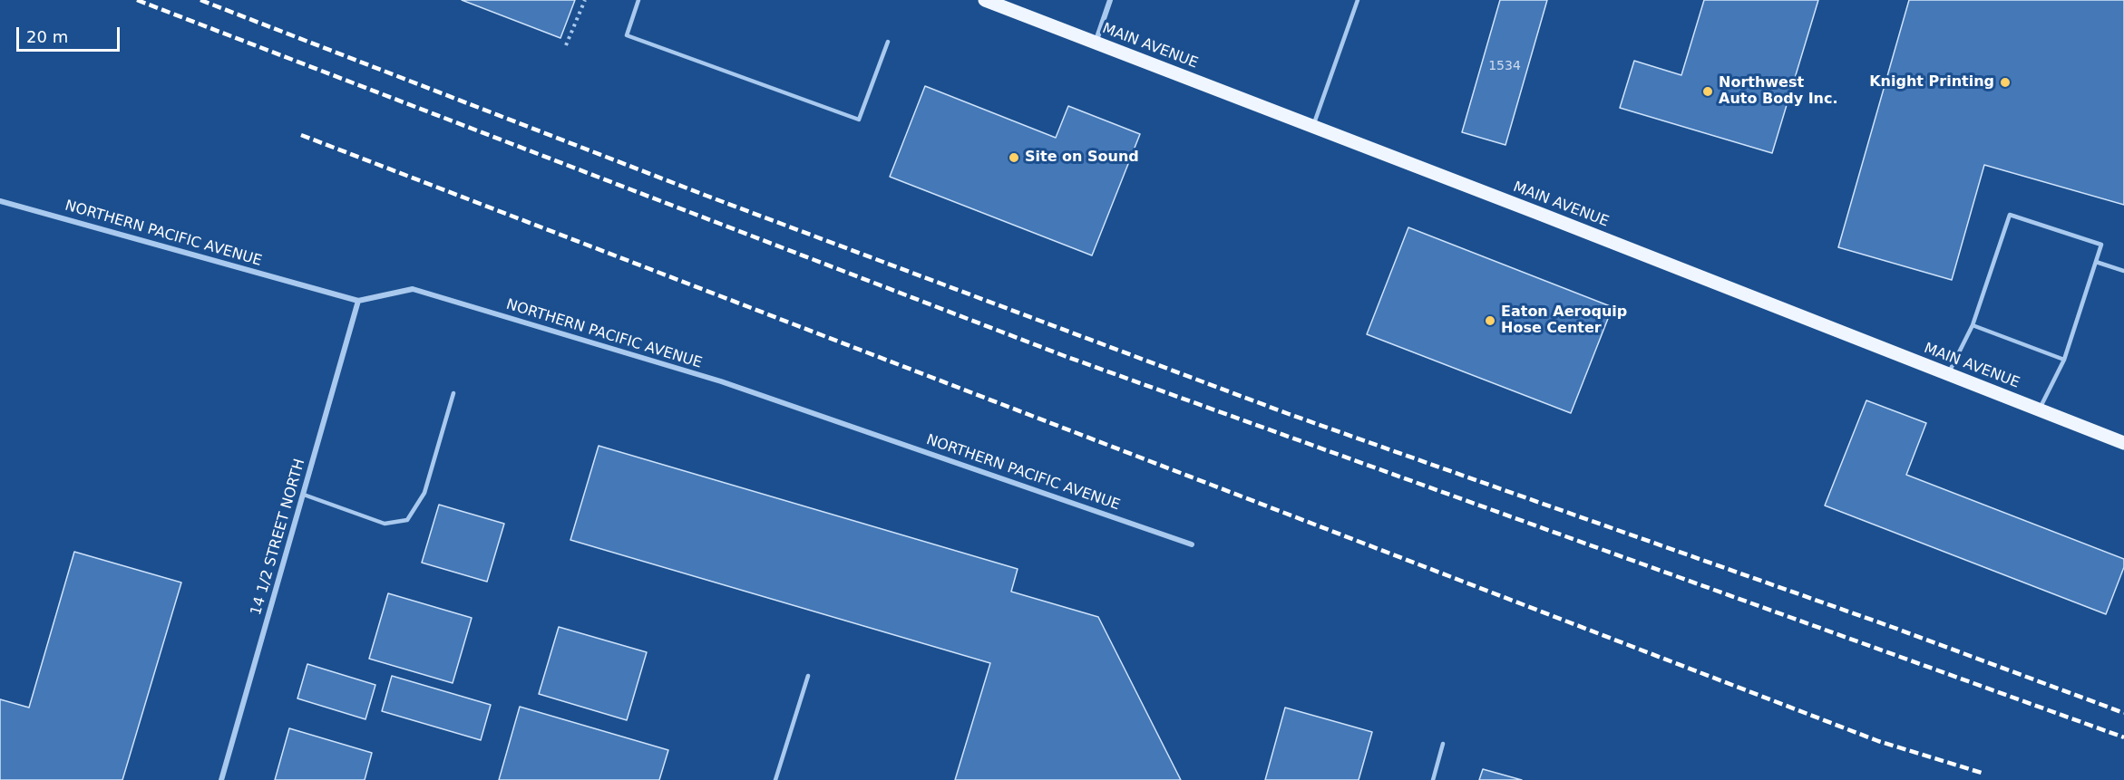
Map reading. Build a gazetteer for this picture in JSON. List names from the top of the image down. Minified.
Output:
{"streets":{"main road":["MAIN AVENUE"],"street":["NORTHERN PACIFIC AVENUE","14 1/2 STREET NORTH"]},"crossings":[["NORTHERN PACIFIC AVENUE","14 1/2 STREET NORTH"]],"places":["Knight Printing","Northwest Auto Body Inc.","Site on Sound","Eaton Aeroquip Hose Center"],"house_numbers":["1534"],"scale_bar":"20 m"}
